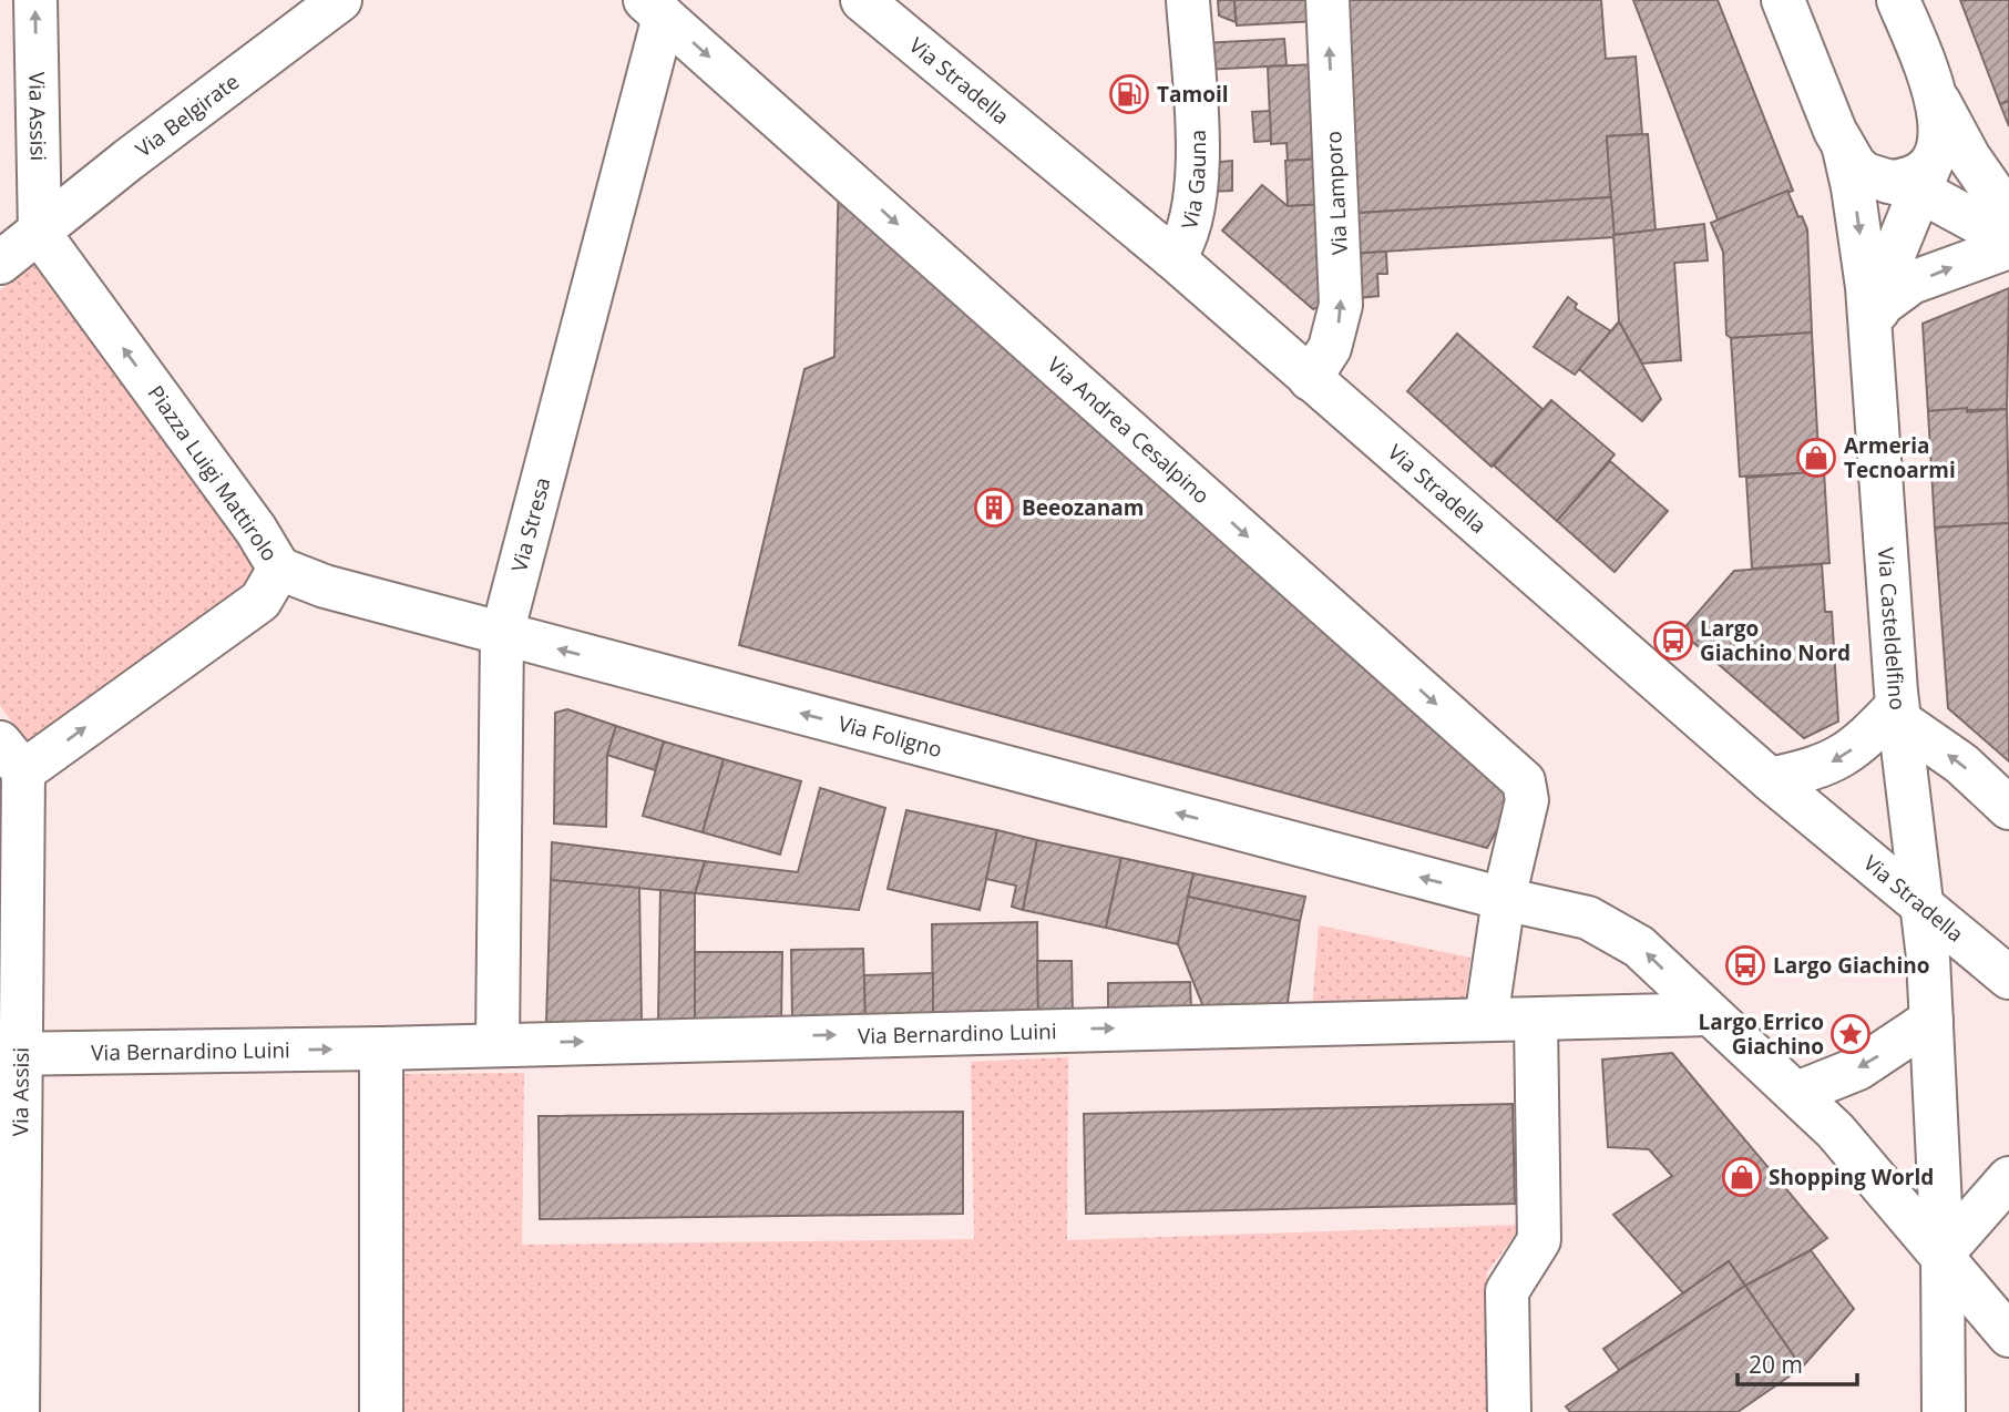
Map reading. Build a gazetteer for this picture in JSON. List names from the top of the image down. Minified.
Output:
{"streets":{"street":["Via Stradella","Via Belgirate","Via Assisi","Via Gauna","Via Lamporo","Via Andrea Cesalpino","Piazza Luigi Mattirolo","Via Stresa","Via Casteldelfino","Via Foligno","Via Bernardino Luini"]},"crossings":[["Via Stradella","Via Gauna"],["Via Stradella","Via Lamporo"],["Via Stradella","Via Casteldelfino"],["Via Belgirate","Via Assisi"],["Via Belgirate","Piazza Luigi Mattirolo"],["Via Assisi","Piazza Luigi Mattirolo"],["Via Assisi","Via Bernardino Luini"],["Via Andrea Cesalpino","Via Stresa"],["Via Andrea Cesalpino","Via Foligno"],["Via Andrea Cesalpino","Via Bernardino Luini"],["Piazza Luigi Mattirolo","Via Foligno"],["Via Stresa","Via Foligno"],["Via Stresa","Via Bernardino Luini"]],"one_way":["Via Lamporo","Via Andrea Cesalpino","Via Foligno","Via Bernardino Luini"],"places":{"fuel station":["Tamoil"],"shop":["Armeria Tecnoarmi","Shopping World"],"building":["Beeozanam"],"bus stop":["Largo Giachino Nord","Largo Giachino"],"place":["Largo Errico Giachino"]},"scale_bar":"20 m"}
